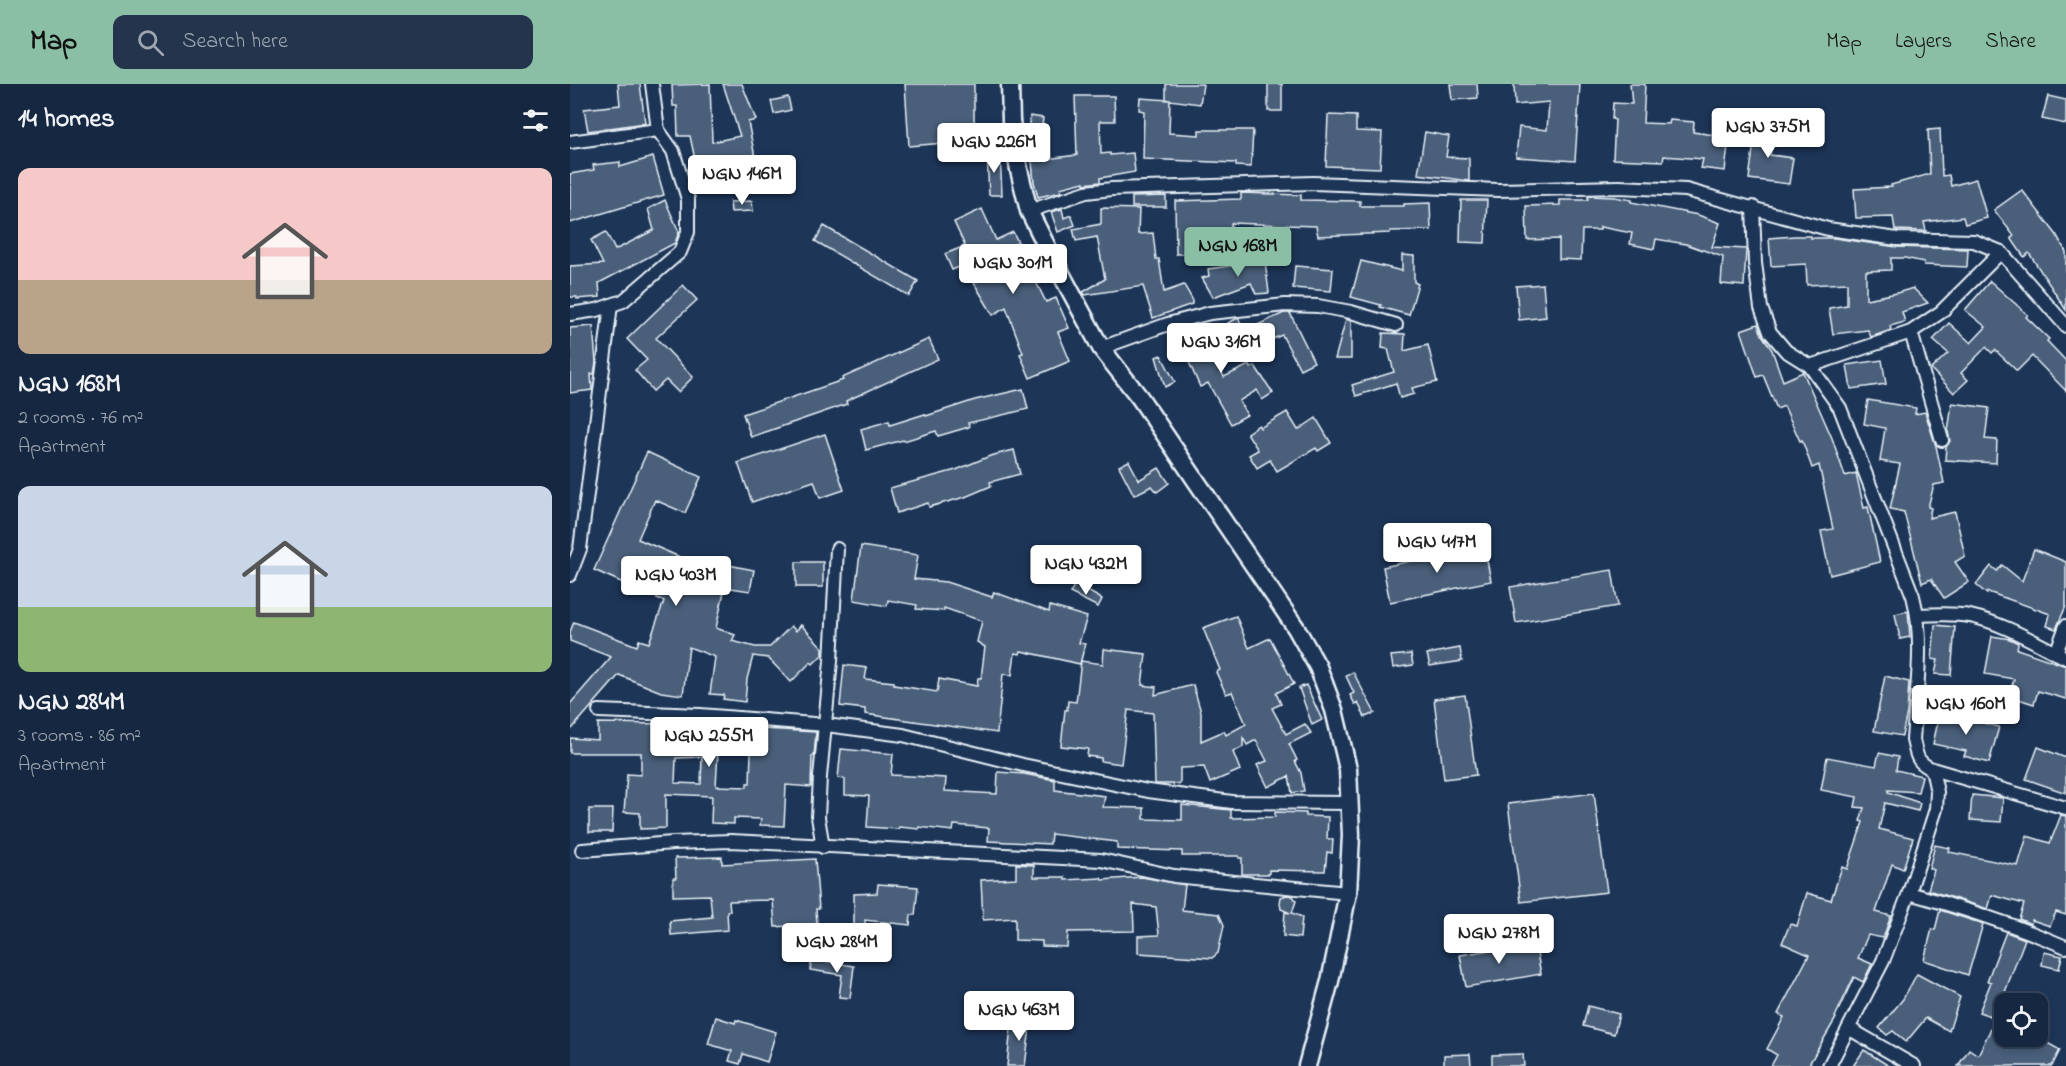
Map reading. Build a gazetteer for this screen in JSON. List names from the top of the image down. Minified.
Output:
{"page":{"header":"Map","search":"Search here","nav":["Map","Layers","Share"],"heading":"14 homes","price":["NGN 375M","NGN 226M","NGN 146M","NGN 168M","NGN 301M","NGN 316M","NGN 417M","NGN 432M","NGN 403M","NGN 160M","NGN 255M","NGN 278M","NGN 284M","NGN 463M"],"list":[{"name":"NGN 168M","note":"2 rooms · 76 m² · Apartment"},{"name":"NGN 284M","note":"3 rooms · 86 m² · Apartment"}]}}
